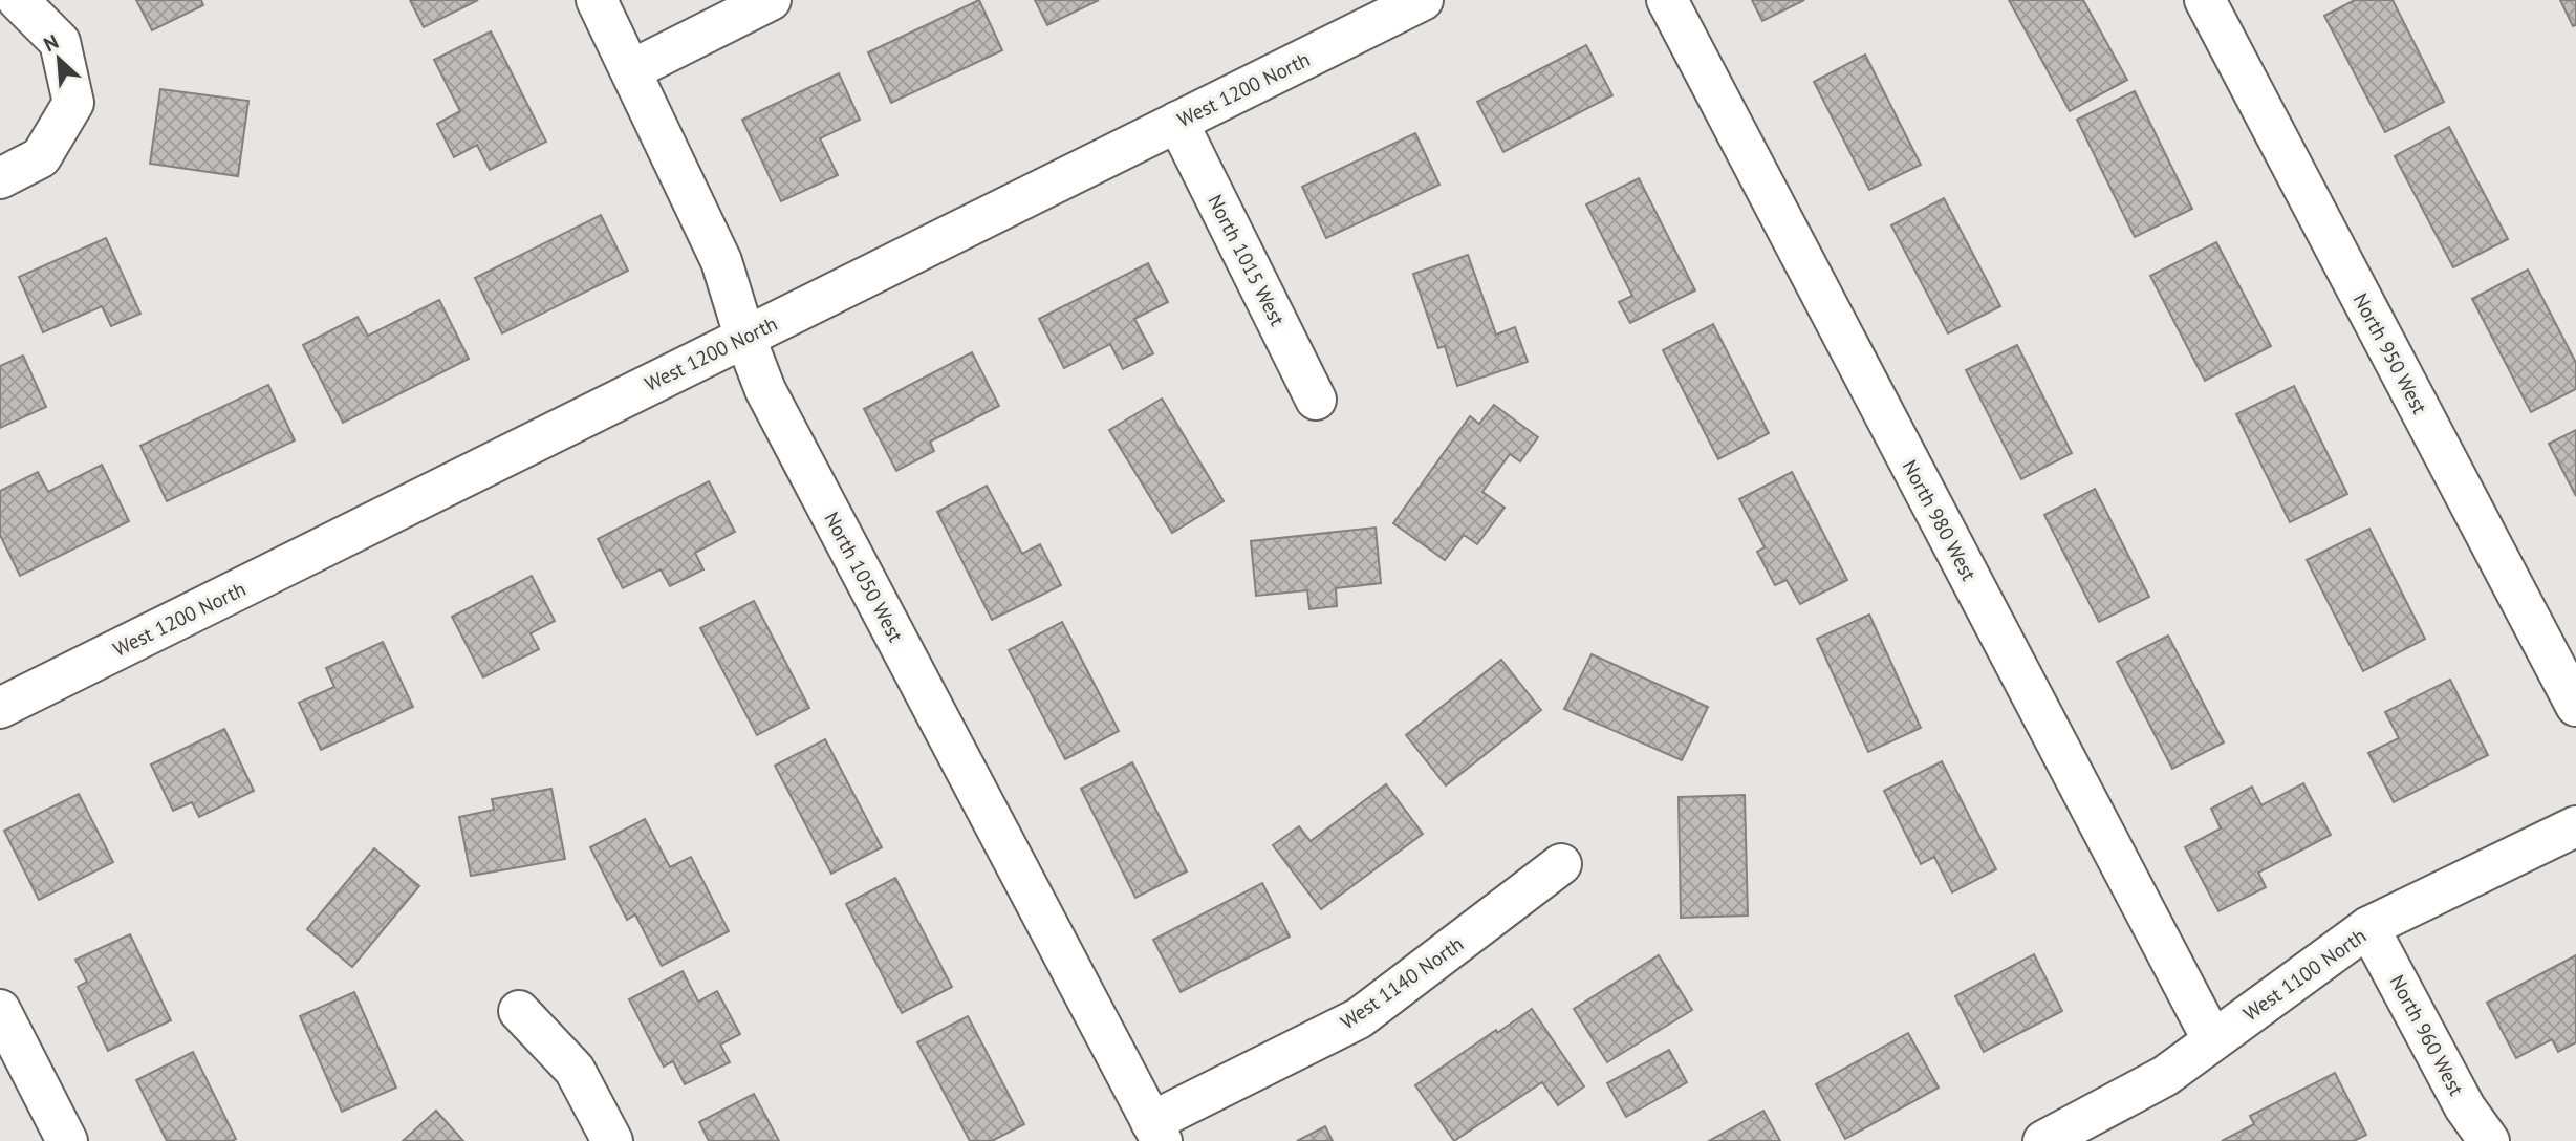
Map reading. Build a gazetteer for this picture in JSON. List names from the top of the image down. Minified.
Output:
{"streets":{"street":["West 1200 North","North 1015 West","North 950 West","North 980 West","North 1050 West","West 1100 North","West 1140 North","North 960 West"]},"crossings":[["West 1200 North","North 1015 West"],["West 1200 North","North 1050 West"],["North 980 West","West 1100 North"],["North 1050 West","West 1140 North"],["West 1100 North","North 960 West"]],"north":"top left"}
